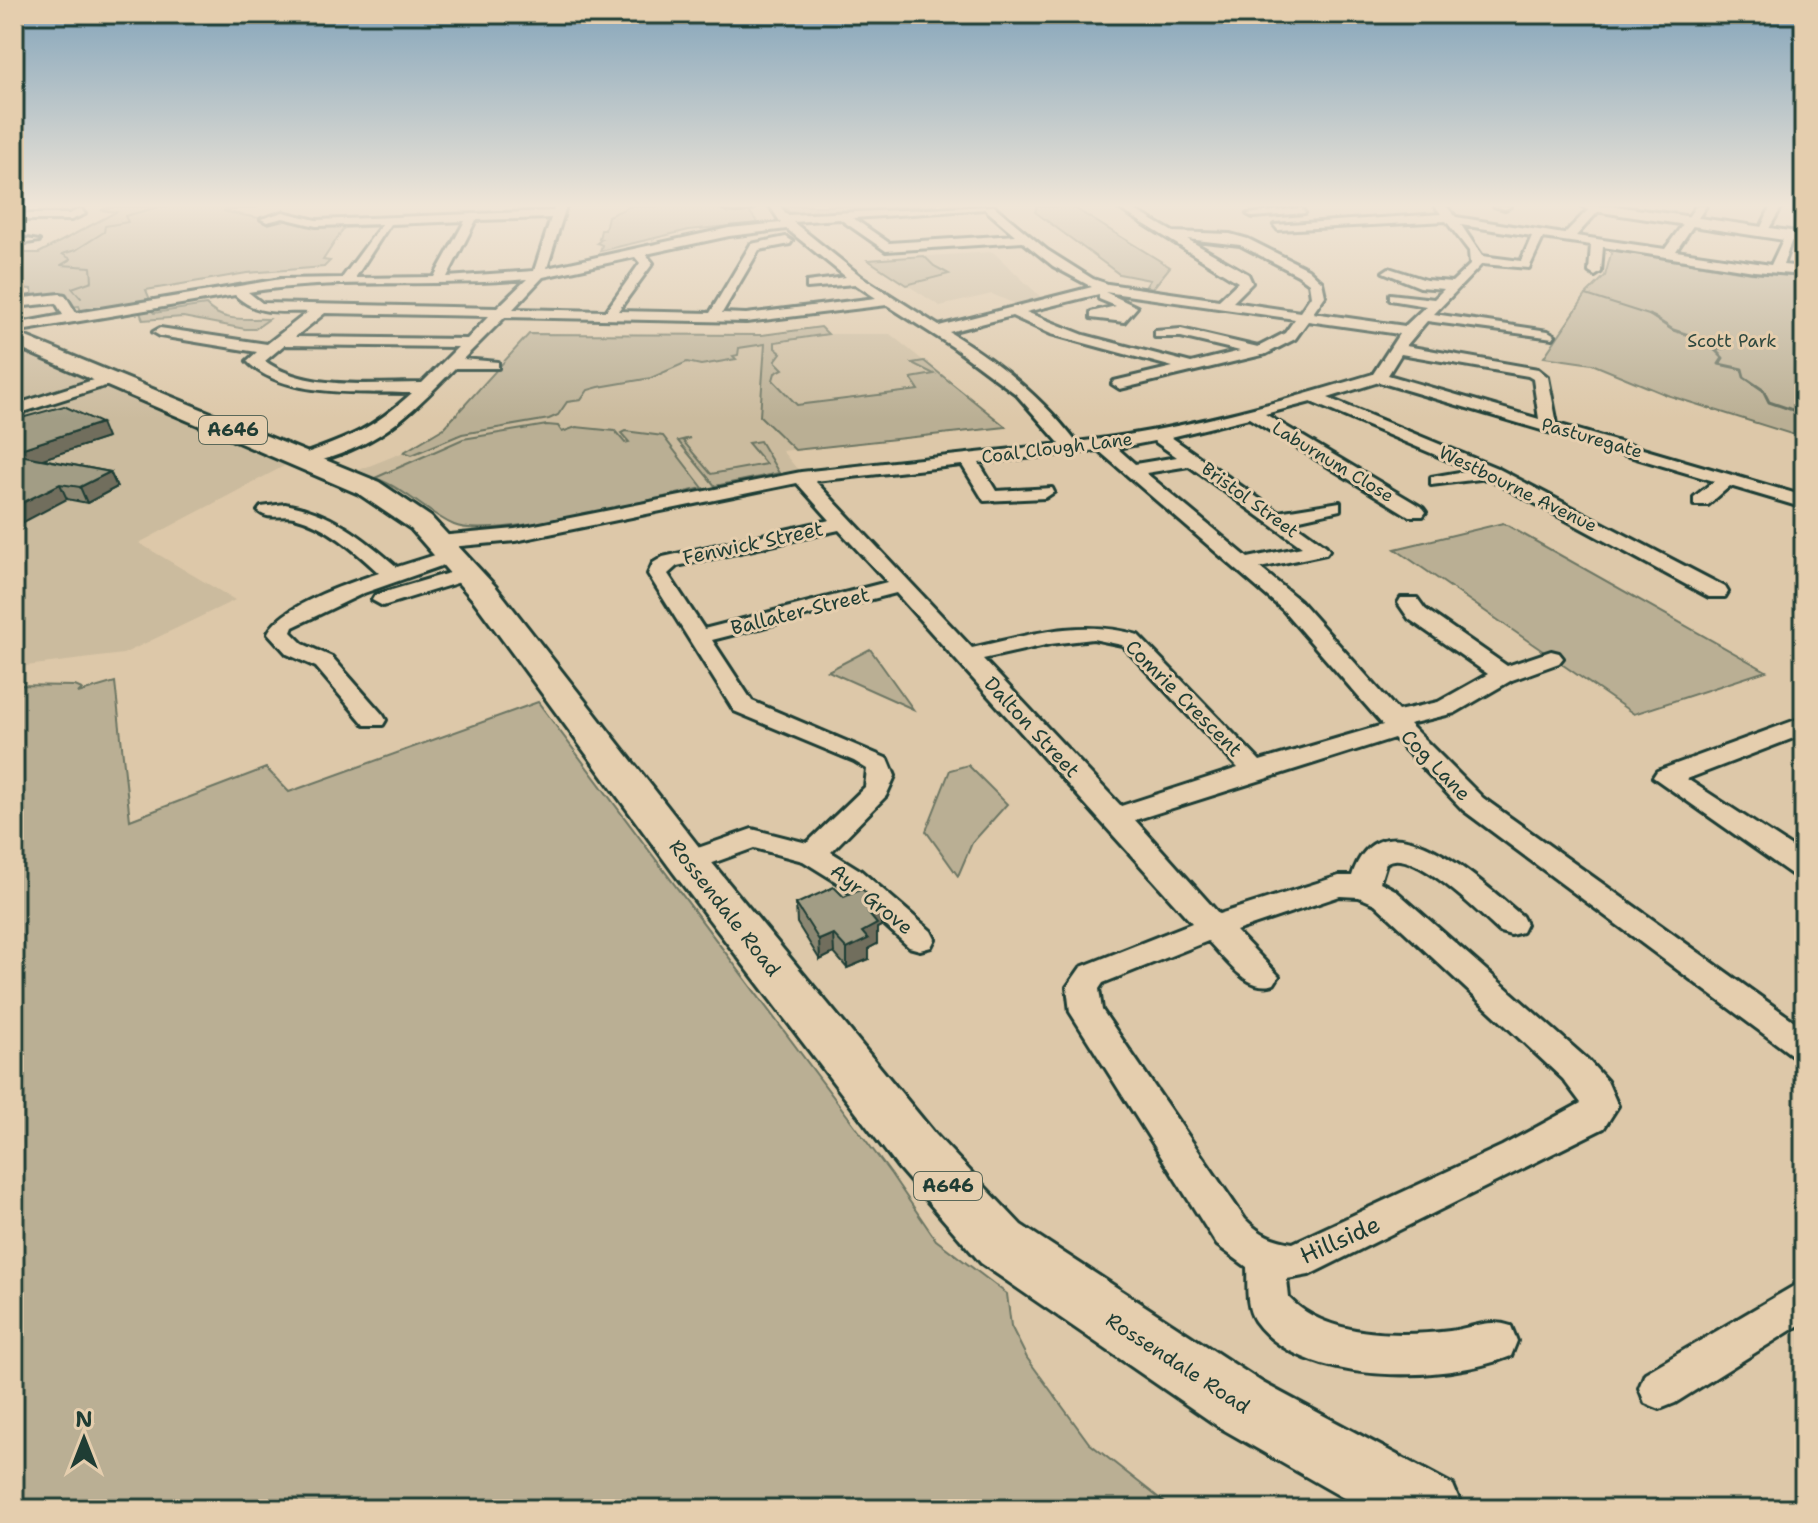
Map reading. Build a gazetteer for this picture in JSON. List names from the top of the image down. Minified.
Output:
{"streets":{"highway":["A646","Rossendale Road"],"street":["Pasturegate","Coal Clough Lane","Laburnum Close","Westbourne Avenue","Bristol Street","Fenwick Street","Ballater Street","Comrie Crescent","Dalton Street","Cog Lane","Ayr Grove","Hillside"]},"crossings":[["Pasturegate","Coal Clough Lane"],["Coal Clough Lane","Laburnum Close"],["Coal Clough Lane","Westbourne Avenue"],["Coal Clough Lane","Bristol Street"],["Coal Clough Lane","Dalton Street"],["Coal Clough Lane","Cog Lane"],["Coal Clough Lane","Rossendale Road"],["Bristol Street","Cog Lane"],["Fenwick Street","Ballater Street"],["Fenwick Street","Dalton Street"],["Fenwick Street","Ayr Grove"],["Ballater Street","Dalton Street"],["Comrie Crescent","Dalton Street"],["Ayr Grove","Rossendale Road"]],"parks":["Scott Park"],"north":"top"}
